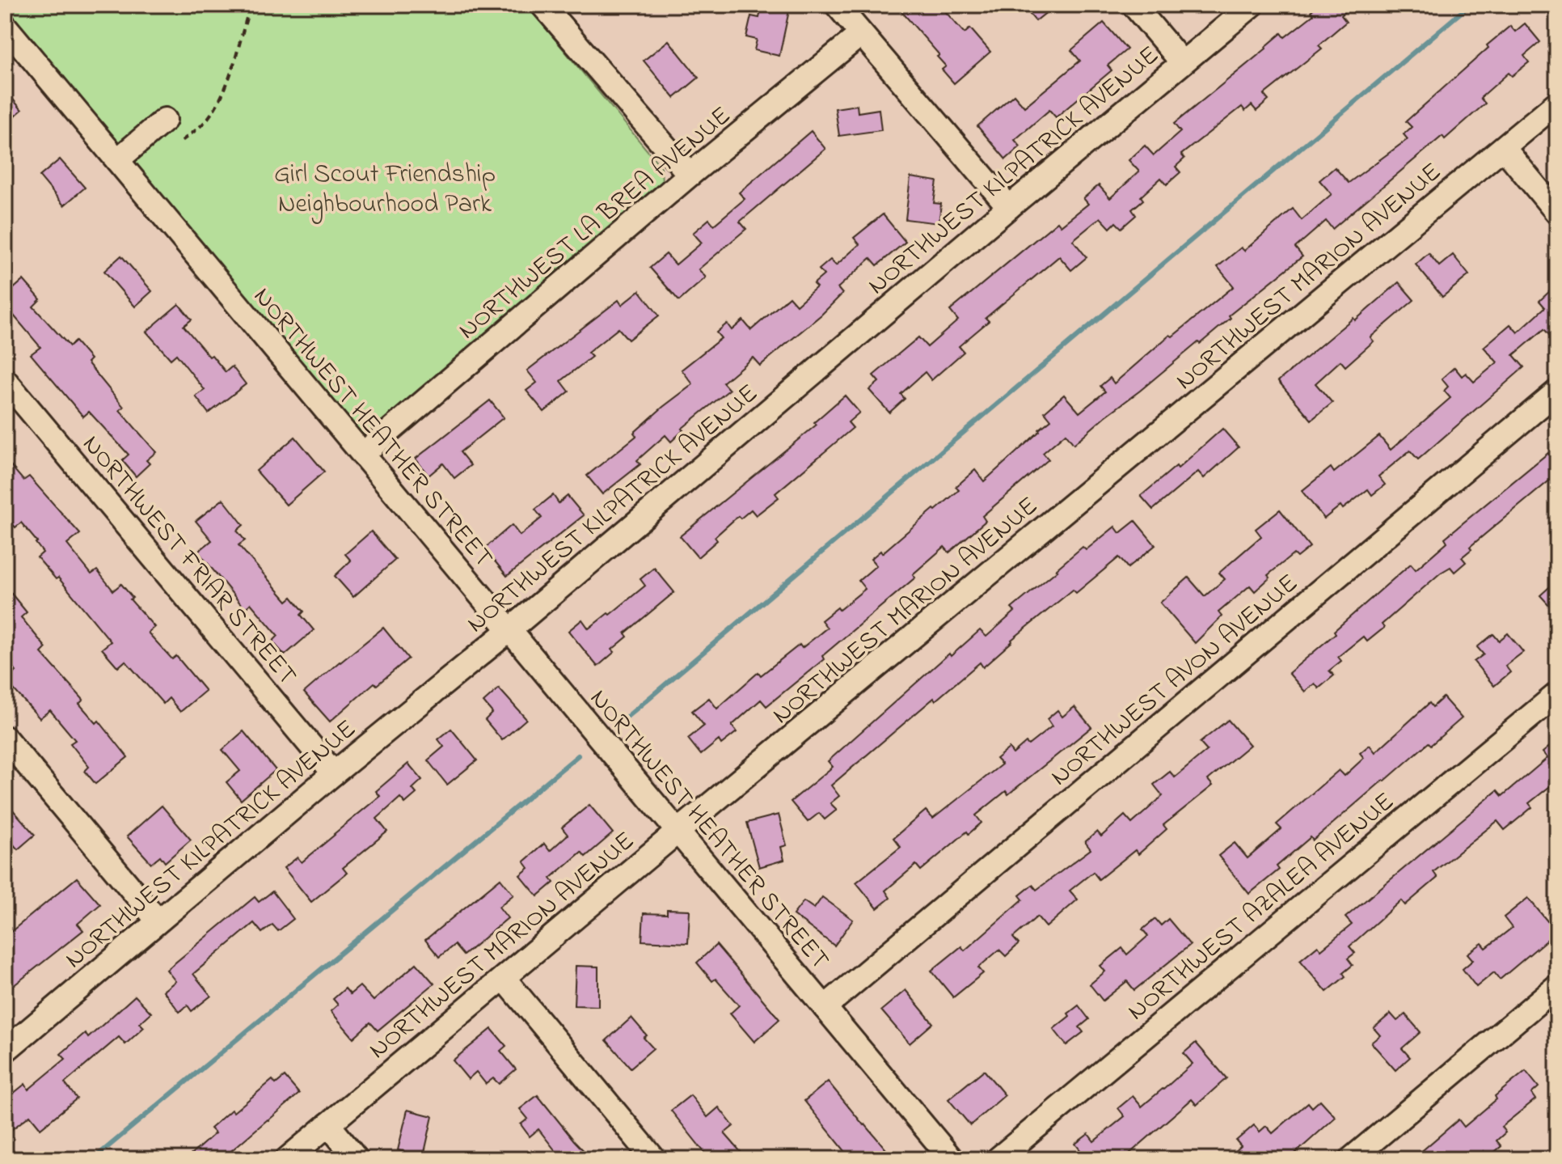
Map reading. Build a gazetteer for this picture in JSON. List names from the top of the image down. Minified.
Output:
{"streets":{"street":["NORTHWEST KILPATRICK AVENUE","NORTHWEST LA BREA AVENUE","NORTHWEST MARION AVENUE","NORTHWEST HEATHER STREET","NORTHWEST FRIAR STREET","NORTHWEST AVON AVENUE","NORTHWEST AZALEA AVENUE"]},"crossings":[["NORTHWEST KILPATRICK AVENUE","NORTHWEST HEATHER STREET"],["NORTHWEST KILPATRICK AVENUE","NORTHWEST FRIAR STREET"],["NORTHWEST LA BREA AVENUE","NORTHWEST HEATHER STREET"],["NORTHWEST MARION AVENUE","NORTHWEST HEATHER STREET"],["NORTHWEST HEATHER STREET","NORTHWEST AVON AVENUE"]],"parks":["Girl Scout Friendship Neighbourhood Park"]}
